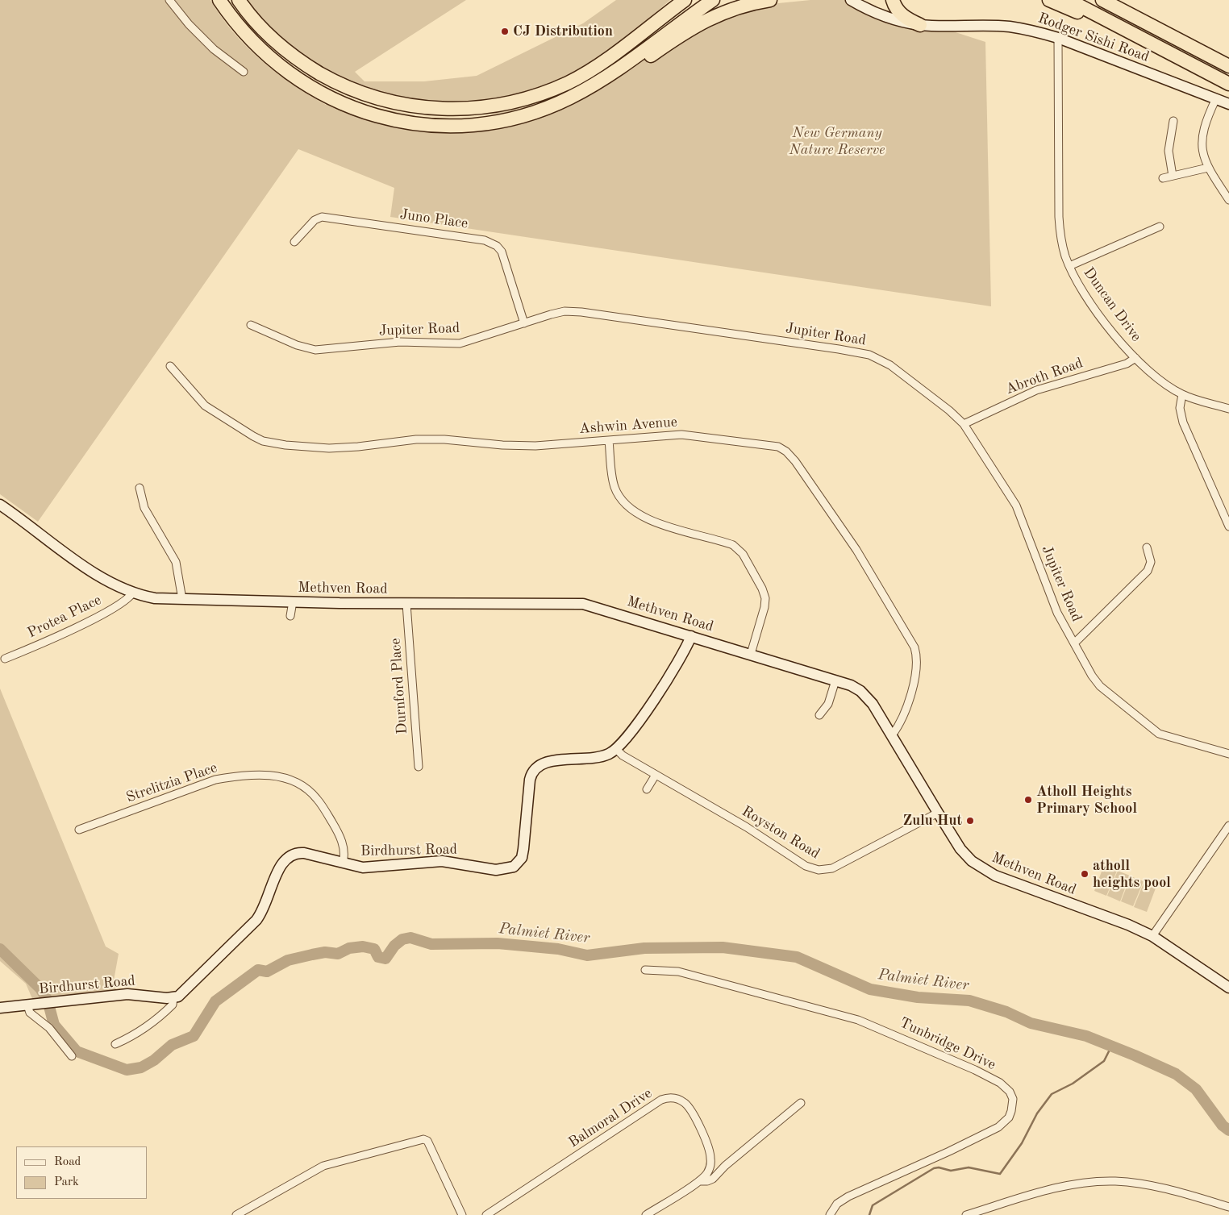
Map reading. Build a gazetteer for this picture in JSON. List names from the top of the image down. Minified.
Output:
{"streets":{"street":["Rodger Sishi Road","Juno Place","Duncan Drive","Jupiter Road","Abroth Road","Ashwin Avenue","Methven Road","Protea Place","Durnford Place","Strelitzia Place","Royston Road","Birdhurst Road","Tunbridge Drive","Balmoral Drive"]},"crossings":[["Rodger Sishi Road","Duncan Drive"],["Juno Place","Jupiter Road"],["Duncan Drive","Abroth Road"],["Jupiter Road","Abroth Road"],["Ashwin Avenue","Methven Road"],["Methven Road","Protea Place"],["Methven Road","Durnford Place"],["Methven Road","Royston Road"],["Strelitzia Place","Birdhurst Road"],["Royston Road","Birdhurst Road"]],"water":["Palmiet River"],"parks":["New Germany Nature Reserve"],"places":["CJ Distribution","Atholl Heights Primary School","Zulu Hut","atholl heights pool"],"legend":["Road","Park"]}
